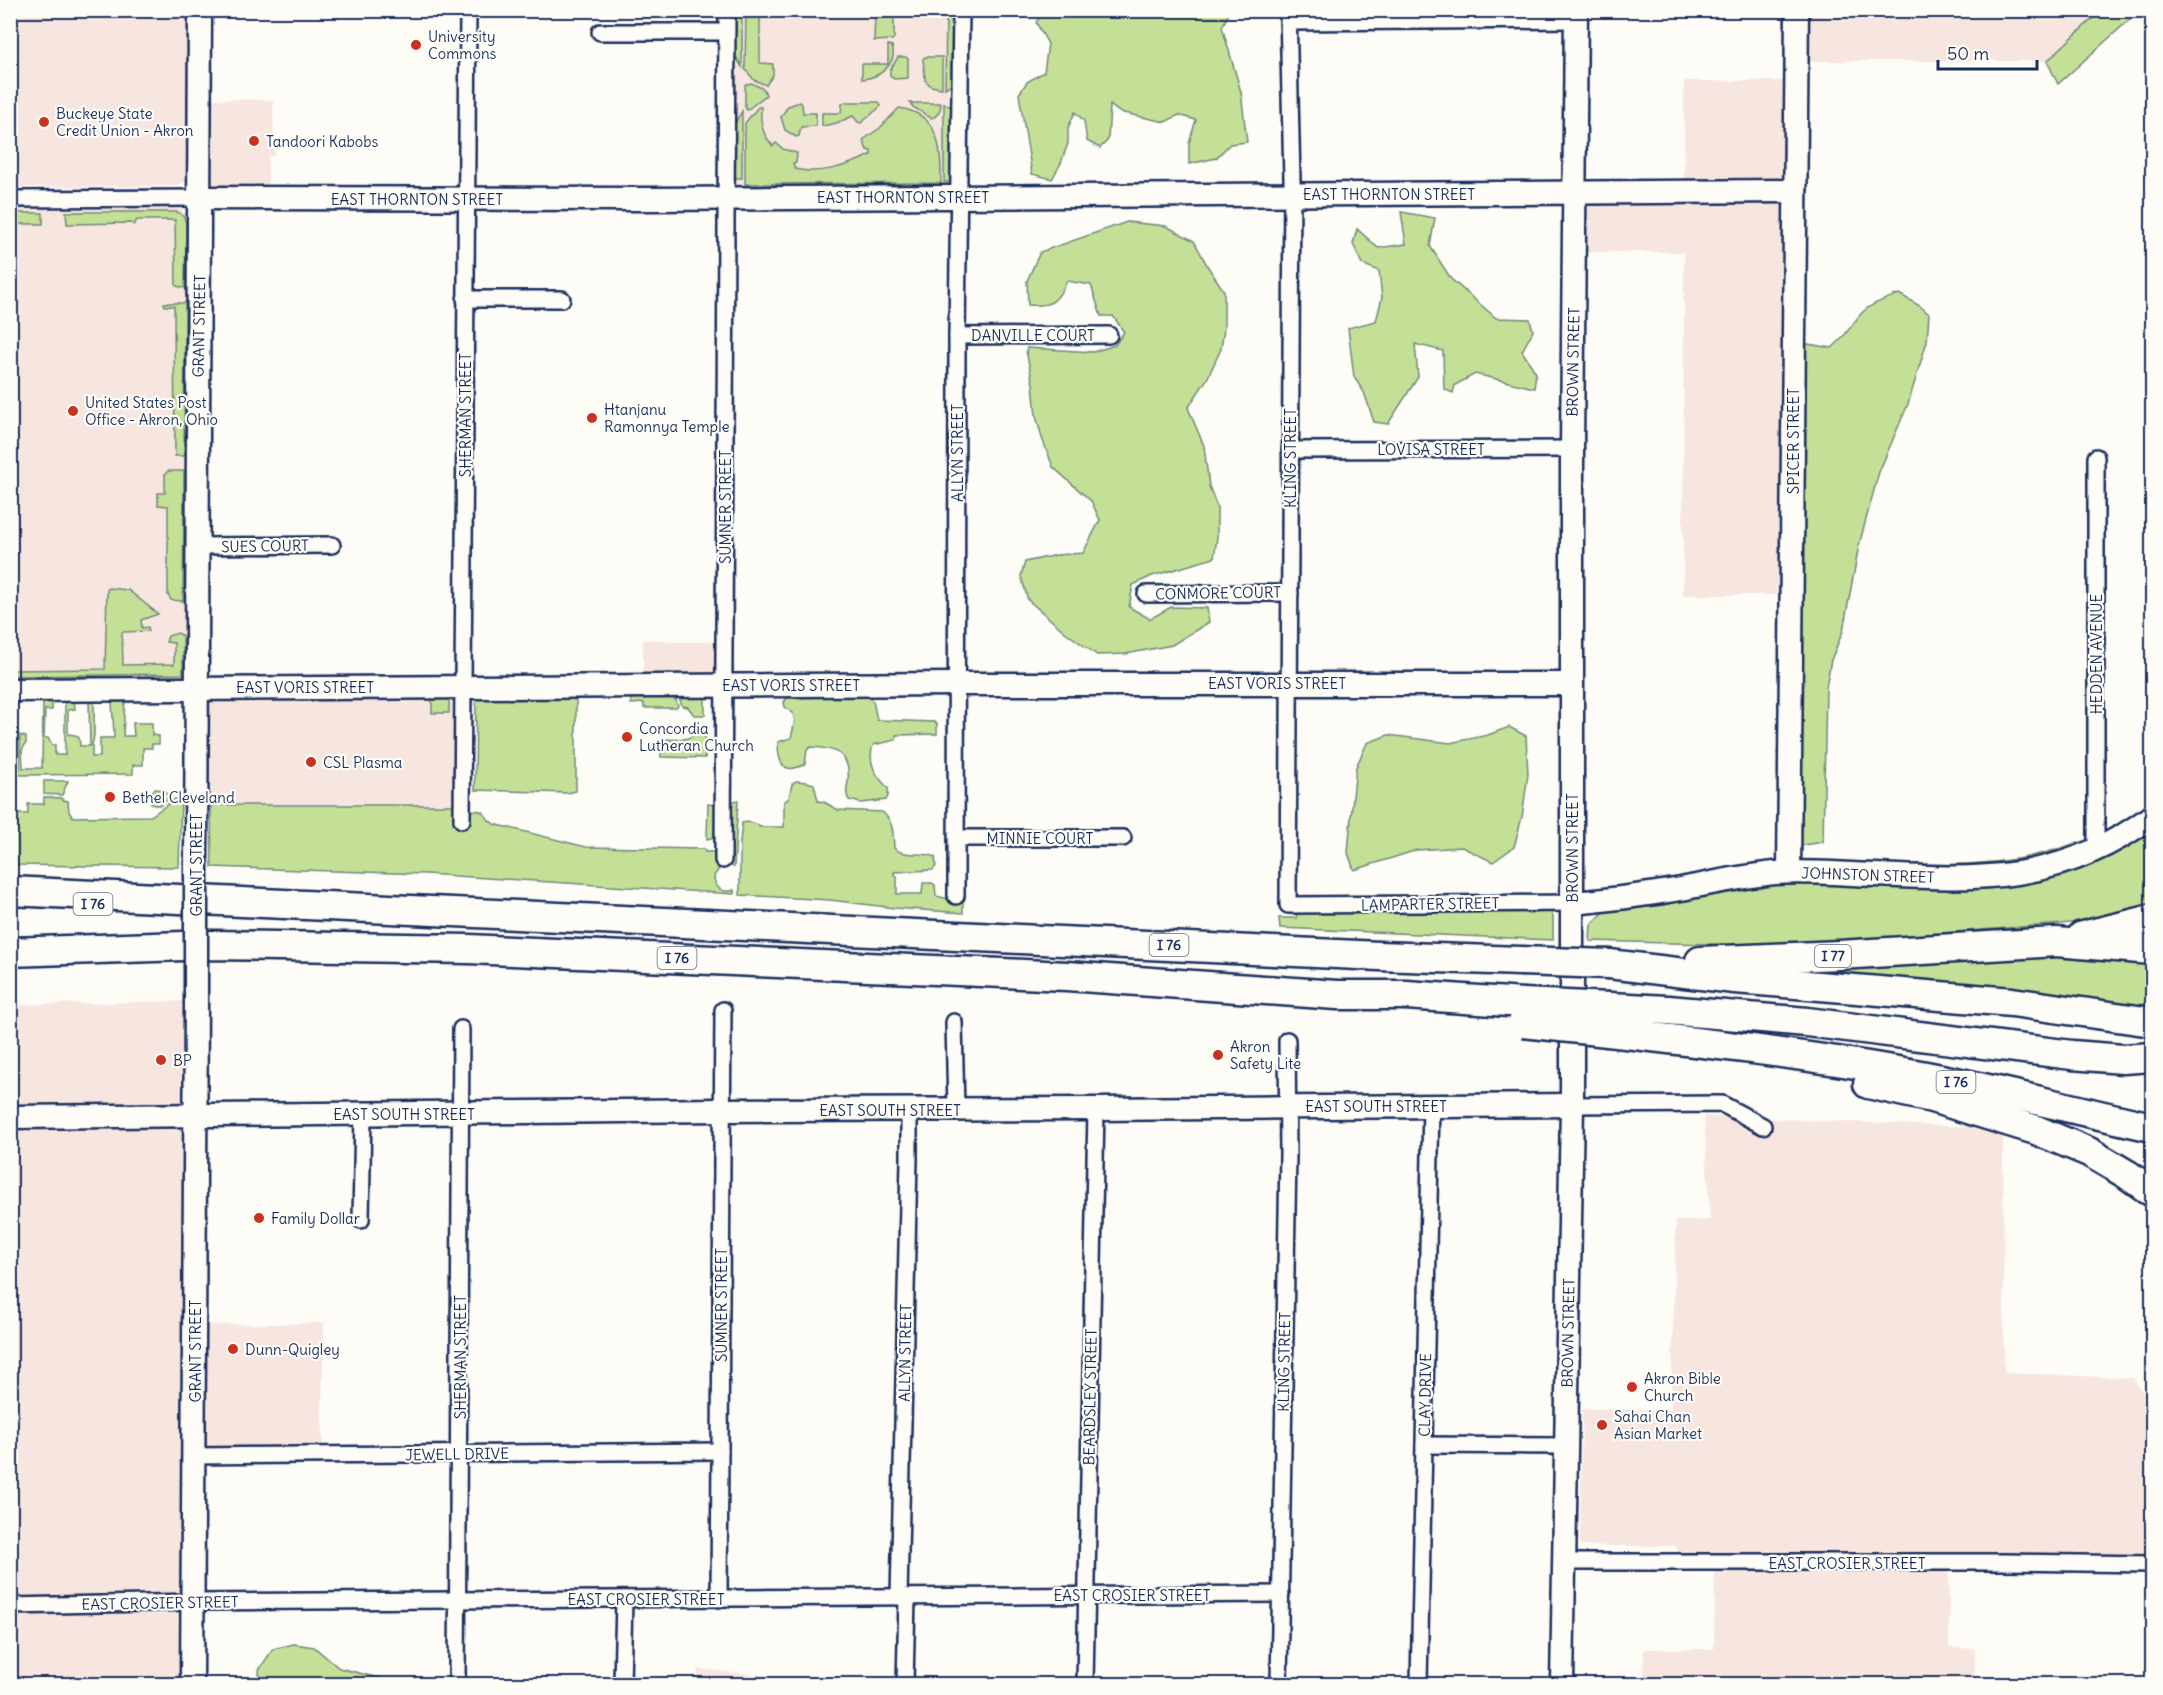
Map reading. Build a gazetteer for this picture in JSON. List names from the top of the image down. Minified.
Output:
{"streets":{"highway":["I 76","I 77"],"main road":["EAST THORNTON STREET","GRANT STREET","BROWN STREET","SPICER STREET","EAST VORIS STREET","JOHNSTON STREET","EAST SOUTH STREET"],"street":["DANVILLE COURT","SHERMAN STREET","LOVISA STREET","ALLYN STREET","KLING STREET","SUMNER STREET","SUES COURT","CONMORE COURT","HEDDEN AVENUE","MINNIE COURT","LAMPARTER STREET","CLAY DRIVE","BEARDSLEY STREET","JEWELL DRIVE","EAST CROSIER STREET"]},"crossings":[["EAST THORNTON STREET","GRANT STREET"],["EAST THORNTON STREET","BROWN STREET"],["EAST THORNTON STREET","SHERMAN STREET"],["EAST THORNTON STREET","SPICER STREET"],["EAST THORNTON STREET","ALLYN STREET"],["EAST THORNTON STREET","KLING STREET"],["EAST THORNTON STREET","SUMNER STREET"],["GRANT STREET","SUES COURT"],["GRANT STREET","EAST VORIS STREET"],["GRANT STREET","EAST SOUTH STREET"],["GRANT STREET","JEWELL DRIVE"],["GRANT STREET","EAST CROSIER STREET"],["DANVILLE COURT","ALLYN STREET"],["BROWN STREET","LOVISA STREET"],["BROWN STREET","EAST VORIS STREET"],["BROWN STREET","JOHNSTON STREET"],["BROWN STREET","LAMPARTER STREET"],["BROWN STREET","EAST SOUTH STREET"],["BROWN STREET","EAST CROSIER STREET"],["SHERMAN STREET","EAST VORIS STREET"],["SHERMAN STREET","EAST SOUTH STREET"],["SHERMAN STREET","JEWELL DRIVE"],["SHERMAN STREET","EAST CROSIER STREET"],["SPICER STREET","JOHNSTON STREET"],["LOVISA STREET","KLING STREET"],["ALLYN STREET","EAST VORIS STREET"],["ALLYN STREET","MINNIE COURT"],["ALLYN STREET","EAST SOUTH STREET"],["ALLYN STREET","EAST CROSIER STREET"],["KLING STREET","CONMORE COURT"],["KLING STREET","EAST VORIS STREET"],["KLING STREET","LAMPARTER STREET"],["KLING STREET","EAST SOUTH STREET"],["KLING STREET","EAST CROSIER STREET"],["SUMNER STREET","EAST VORIS STREET"],["SUMNER STREET","EAST SOUTH STREET"],["SUMNER STREET","JEWELL DRIVE"],["SUMNER STREET","EAST CROSIER STREET"],["HEDDEN AVENUE","JOHNSTON STREET"],["JOHNSTON STREET","LAMPARTER STREET"],["I 76","I 77"],["EAST SOUTH STREET","CLAY DRIVE"],["EAST SOUTH STREET","BEARDSLEY STREET"],["BEARDSLEY STREET","EAST CROSIER STREET"]],"places":["University Commons","Buckeye State Credit Union - Akron","Tandoori Kabobs","United States Post Office - Akron, Ohio","Htanjanu Ramonnya Temple","Concordia Lutheran Church","CSL Plasma","Bethel Cleveland","Akron Safety Lite","BP","Family Dollar","Dunn-Quigley","Akron Bible Church","Sahai Chan Asian Market"],"scale_bar":"50 m"}
